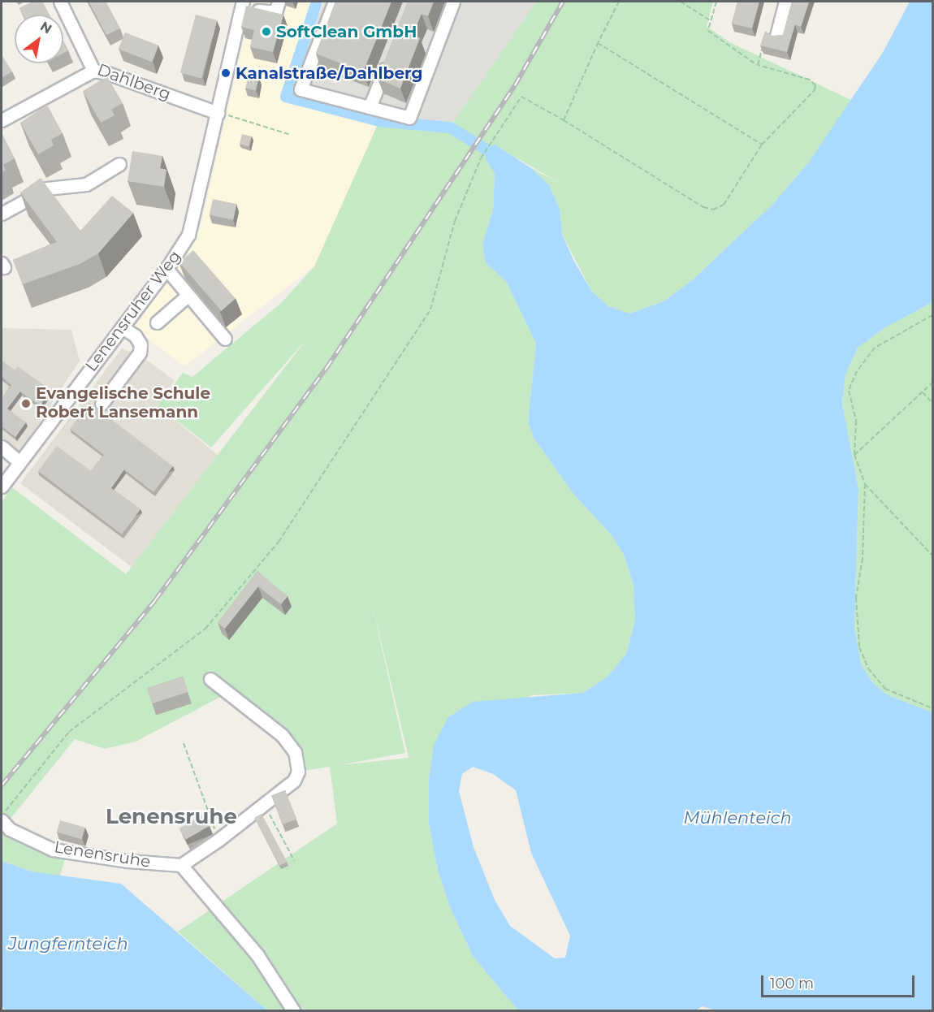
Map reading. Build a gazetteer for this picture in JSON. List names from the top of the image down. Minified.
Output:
{"streets":{"street":["Dahlberg","Lenensruher Weg","Lenensruhe"]},"crossings":[["Dahlberg","Lenensruher Weg"]],"districts":["Lenensruhe"],"water":["Mühlenteich","Jungfernteich"],"places":["SoftClean GmbH","Kanalstraße/Dahlberg","Evangelische Schule Robert Lansemann"],"scale_bar":"100 m","north":"top right"}
